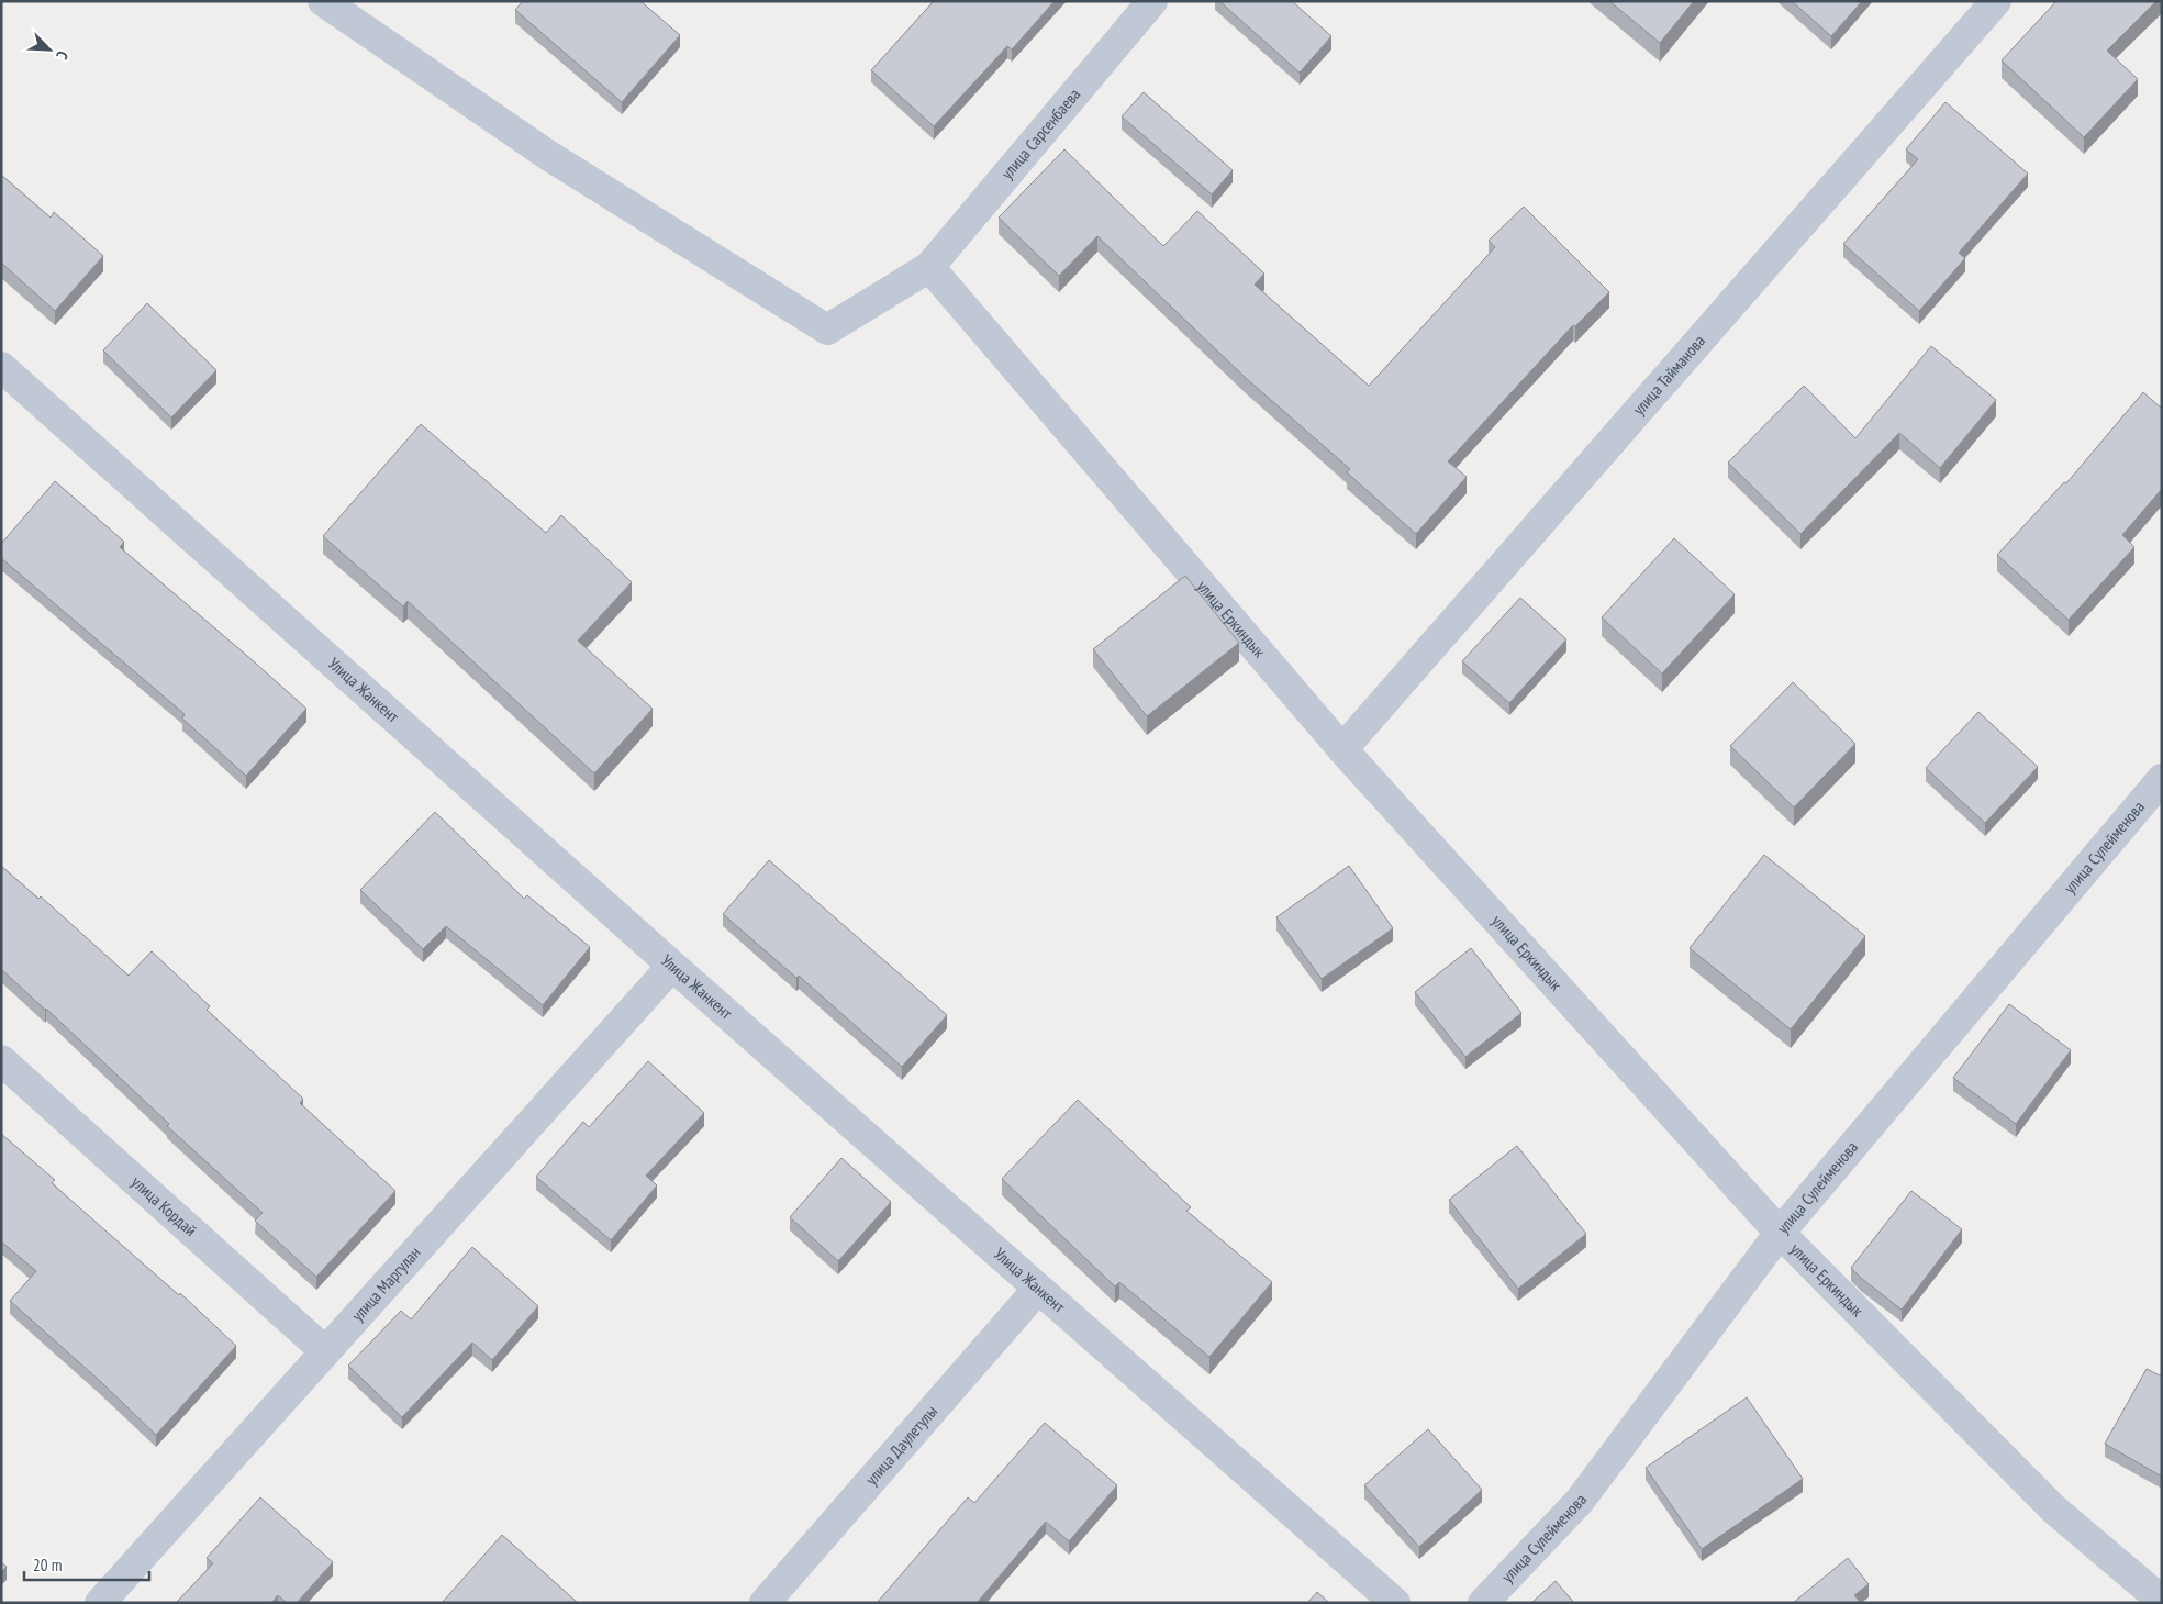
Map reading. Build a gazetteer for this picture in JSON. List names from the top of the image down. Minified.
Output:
{"streets":{"street":["улица Сарсенбаева","улица Тайманова","улица Еркиндык","Улица Жанкент","улица Сулейменова","улица Кордай","улица Маргулан","улица Даулетулы"]},"crossings":[["улица Сарсенбаева","улица Еркиндык"],["улица Тайманова","улица Еркиндык"],["улица Еркиндык","улица Сулейменова"],["Улица Жанкент","улица Маргулан"],["Улица Жанкент","улица Даулетулы"],["улица Кордай","улица Маргулан"]],"scale_bar":"20 m","north":"bottom right"}
